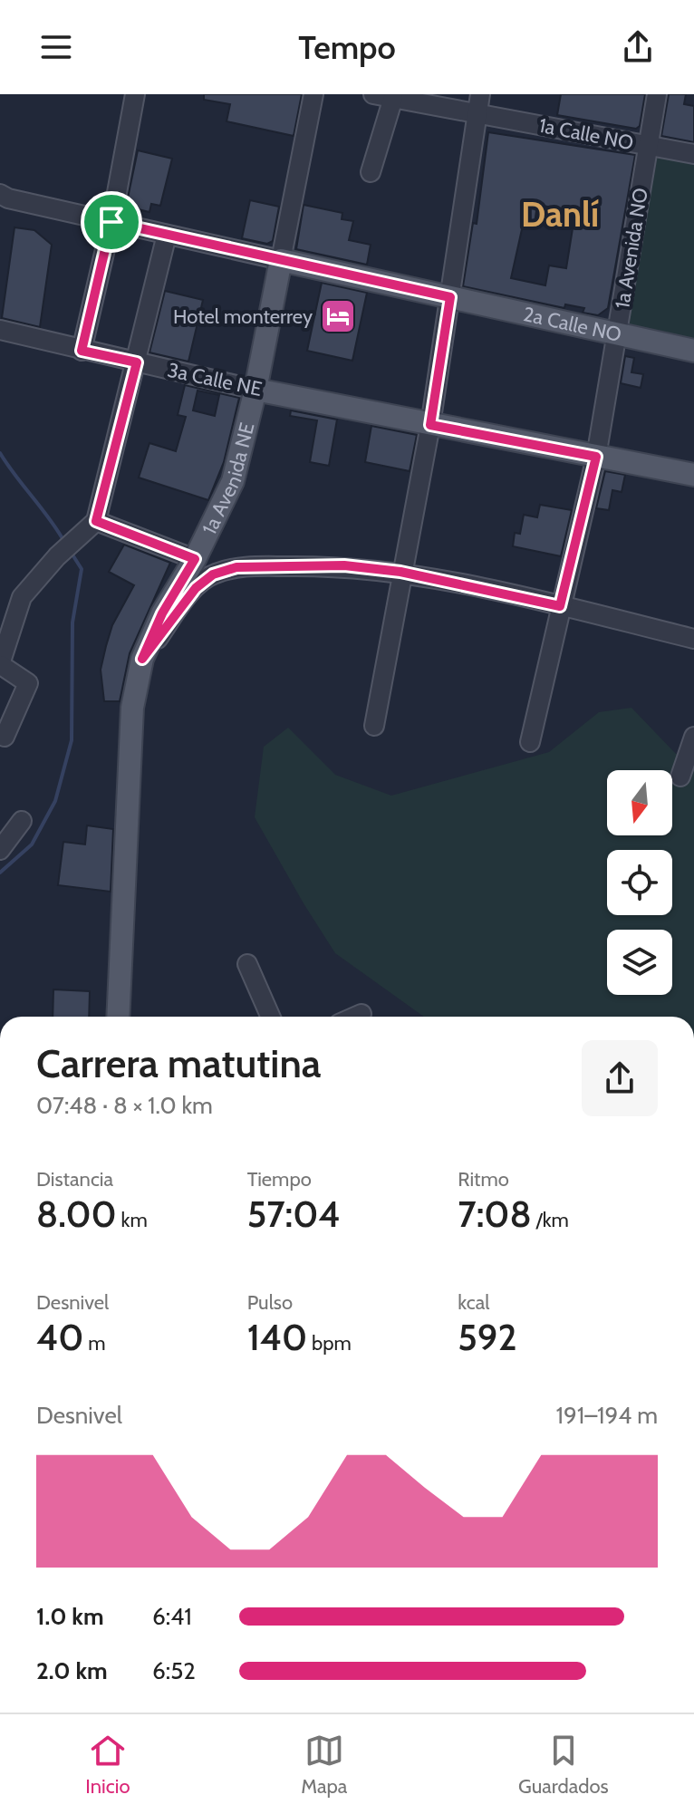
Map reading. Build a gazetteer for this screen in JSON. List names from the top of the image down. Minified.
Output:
{"streets":{"main road":["2a Calle NO","3a Calle NE","1a Avenida NE"],"street":["1a Calle NO","1a Avenida NO"]},"crossings":[["1a Calle NO","1a Avenida NO"],["1a Avenida NO","2a Calle NO"],["1a Avenida NO","3a Calle NE"],["2a Calle NO","1a Avenida NE"],["3a Calle NE","1a Avenida NE"]],"districts":["Danlí"],"places":{"hotel":["Hotel monterrey"]},"north":"bottom","page":{"header":"Tempo","heading":["Carrera matutina","07:48 · 8 × 1.0 km"],"stats":[["Distancia","8.00 km"],["Tiempo","57:04"],["Ritmo","7:08 /km"],["Desnivel","40 m"],["Pulso","140 bpm"],["kcal","592"]],"chart":["Desnivel","191–194 m"],"list":[{"name":"1.0 km","note":"6:41"},{"name":"2.0 km","note":"6:52"}],"tabs":["Inicio","Mapa","Guardados"]}}
